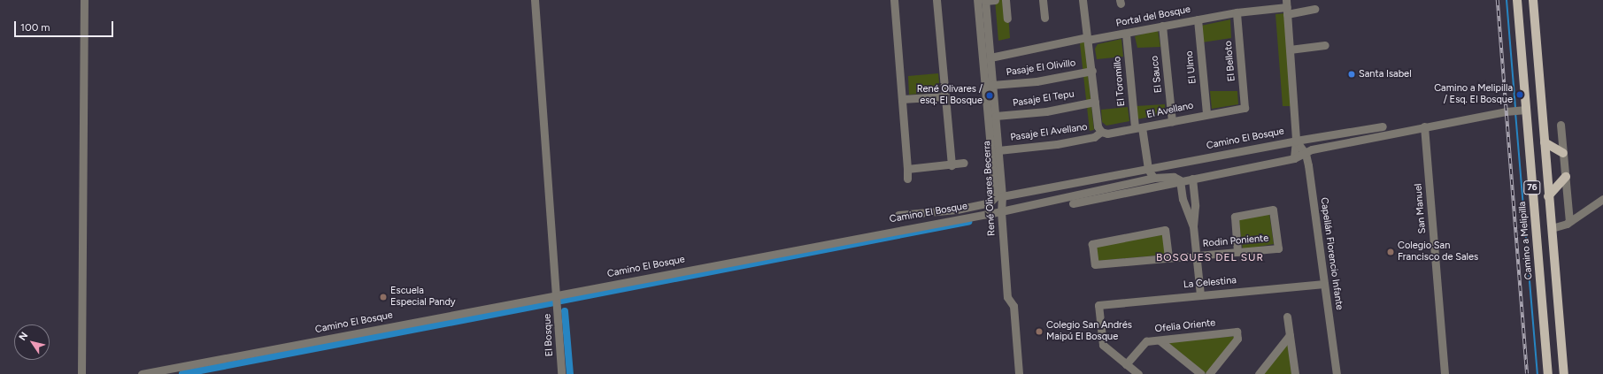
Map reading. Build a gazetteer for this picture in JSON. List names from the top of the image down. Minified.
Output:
{"streets":{"main road":["76","Camino a Melipilla"],"street":["Portal del Bosque","El Belloto","El Ulmo","Pasaje El Olivillo","El Sauco","El Toromillo","Pasaje El Tepu","El Avellano","Pasaje El Avellano","Camino El Bosque","René Olivares Becerra","San Manuel","Rodin Poniente","Capellán Florencio Infante","La Celestina","Ofelia Oriente","El Bosque"]},"crossings":[["Portal del Bosque","El Belloto"],["Portal del Bosque","El Ulmo"],["Portal del Bosque","El Sauco"],["Portal del Bosque","El Toromillo"],["Portal del Bosque","René Olivares Becerra"],["El Belloto","El Avellano"],["El Ulmo","El Avellano"],["Pasaje El Olivillo","René Olivares Becerra"],["El Sauco","El Avellano"],["El Toromillo","El Avellano"],["El Toromillo","Camino El Bosque"],["Pasaje El Tepu","René Olivares Becerra"],["El Avellano","Pasaje El Avellano"],["Pasaje El Avellano","René Olivares Becerra"],["Camino El Bosque","René Olivares Becerra"],["Camino El Bosque","San Manuel"],["Camino El Bosque","Camino a Melipilla"],["Camino El Bosque","Capellán Florencio Infante"],["Camino El Bosque","El Bosque"],["Capellán Florencio Infante","La Celestina"],["La Celestina","Ofelia Oriente"]],"districts":["BOSQUES DEL SUR"],"places":["Santa Isabel","Camino a Melipilla / Esq. El Bosque","René Olivares / esq. El Bosque","Colegio San Francisco de Sales","Escuela Especial Pandy","Colegio San Andrés Maipú El Bosque"],"scale_bar":"100 m","north":"top left"}
